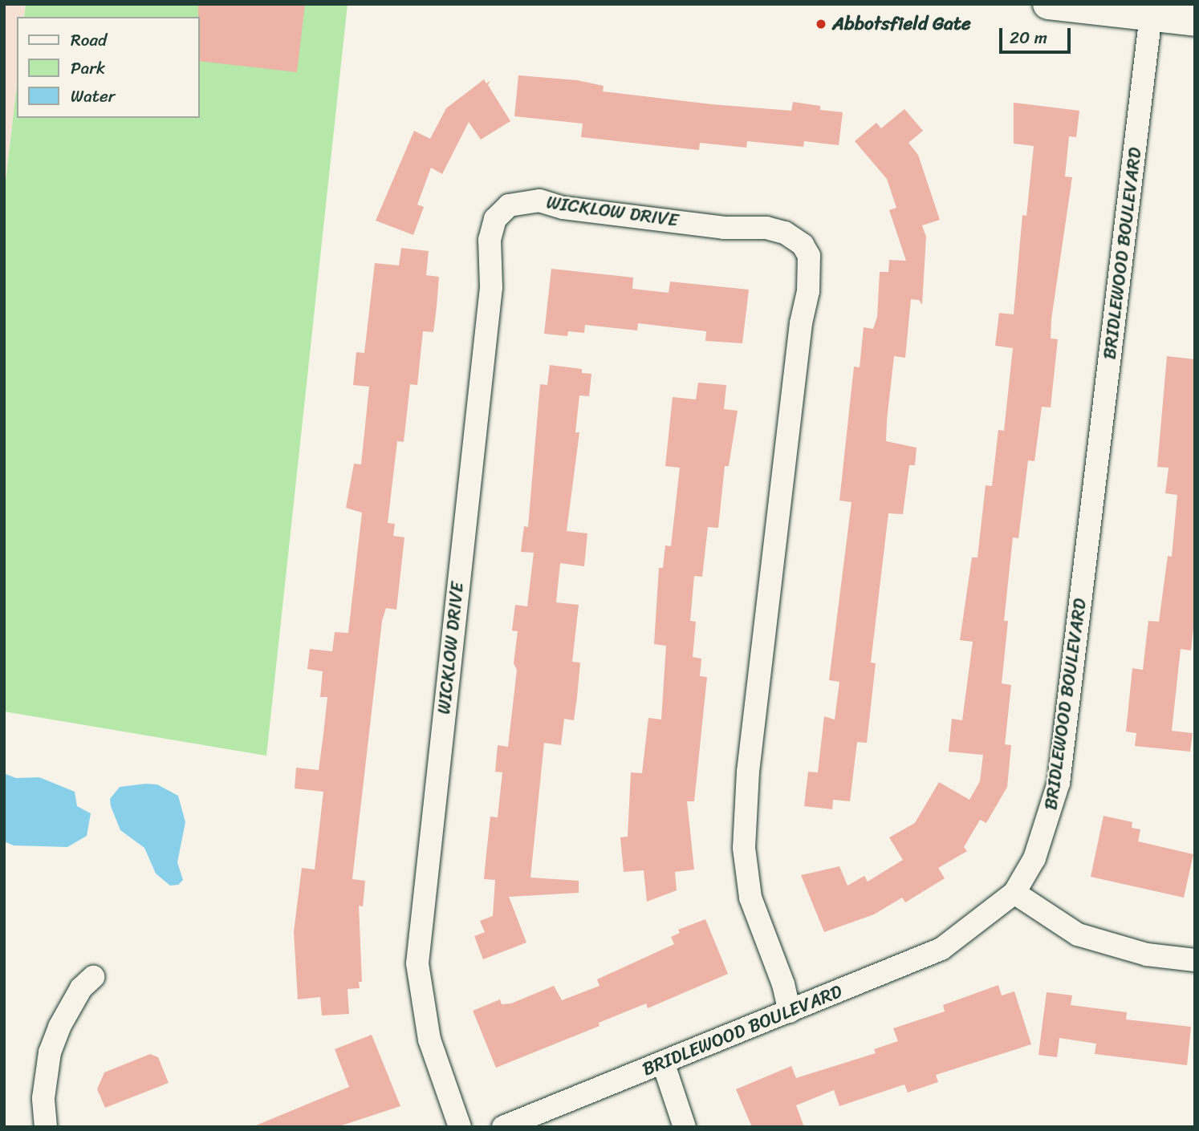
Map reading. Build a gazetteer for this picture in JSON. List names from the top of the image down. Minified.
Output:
{"streets":{"street":["WICKLOW DRIVE","BRIDLEWOOD BOULEVARD"]},"crossings":[["WICKLOW DRIVE","BRIDLEWOOD BOULEVARD"]],"places":["Abbotsfield Gate"],"legend":["Road","Park","Water"],"scale_bar":"20 m"}
